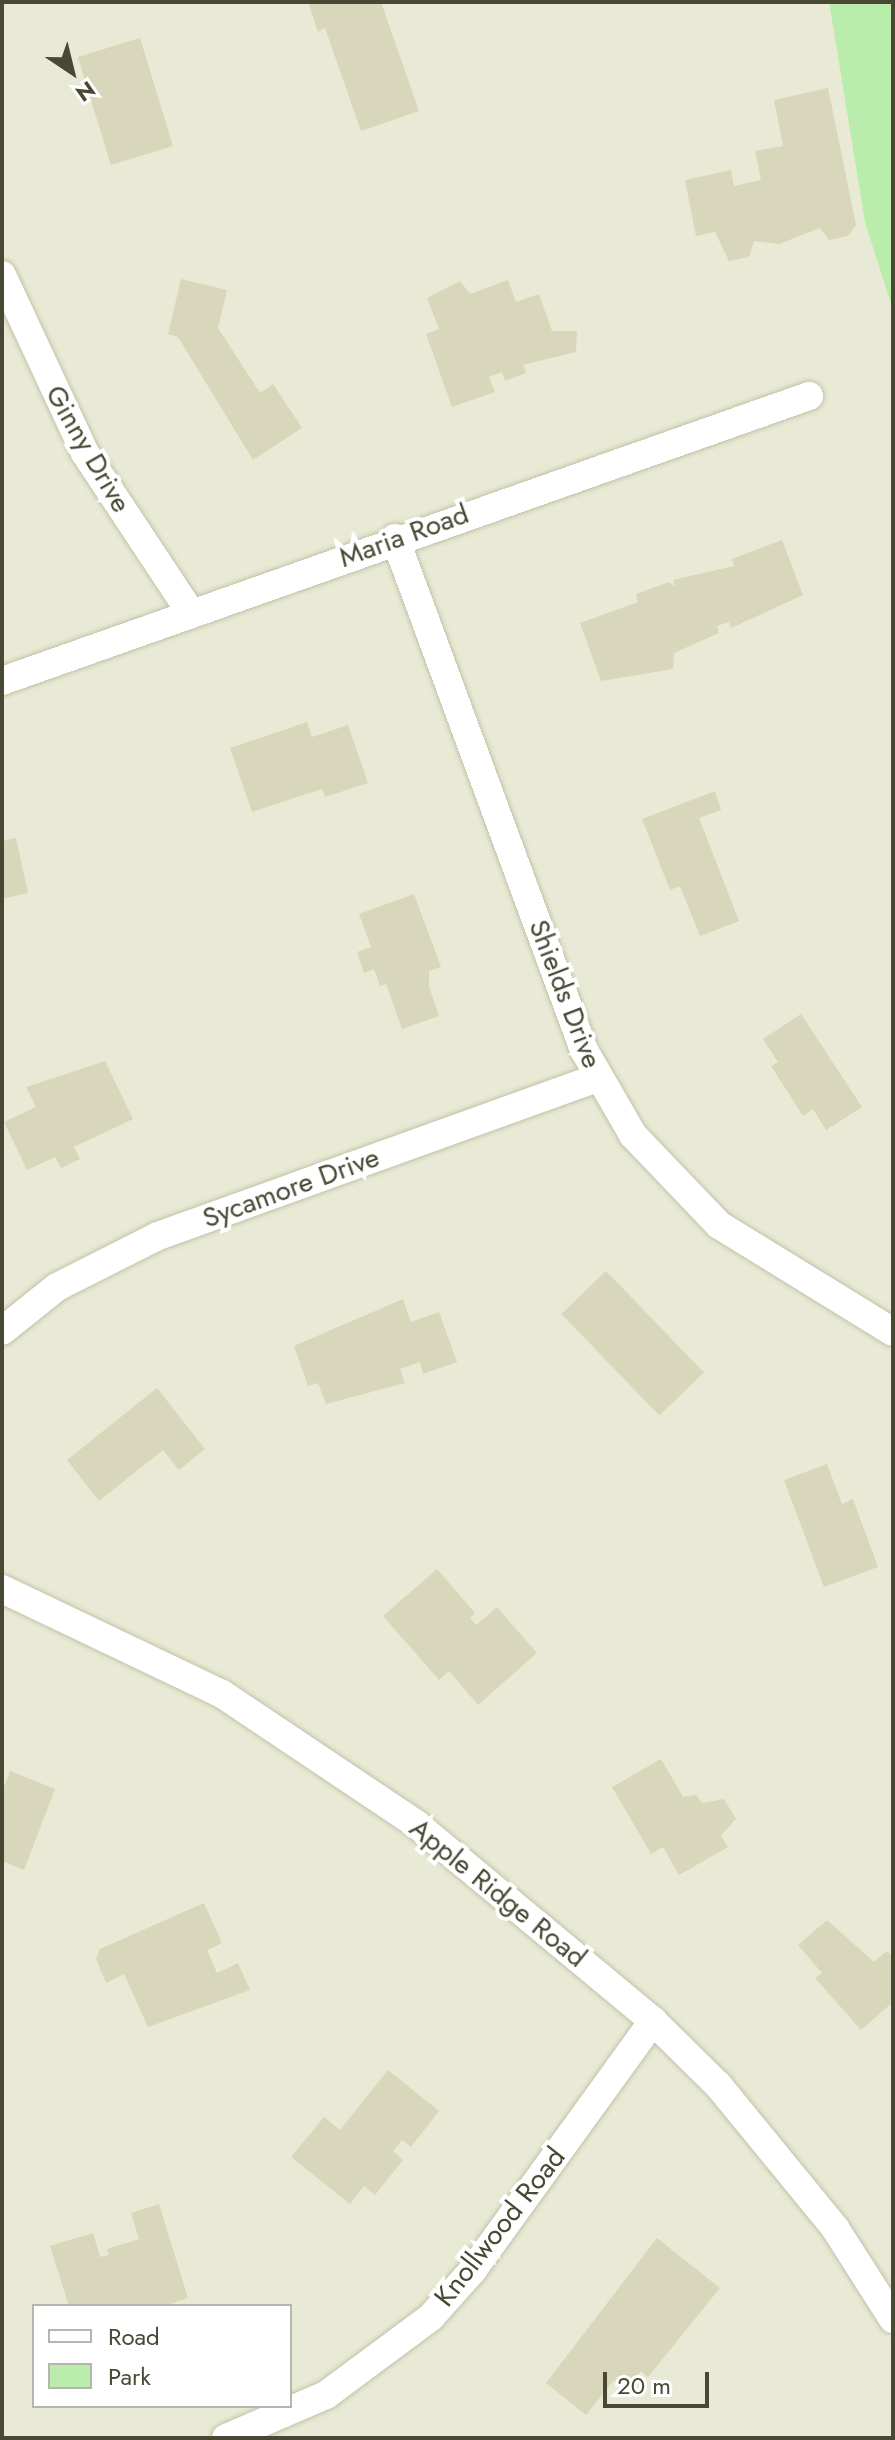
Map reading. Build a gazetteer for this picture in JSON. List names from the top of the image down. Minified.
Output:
{"streets":{"street":["Ginny Drive","Maria Road","Shields Drive","Sycamore Drive","Apple Ridge Road","Knollwood Road"]},"crossings":[["Ginny Drive","Maria Road"],["Maria Road","Shields Drive"],["Shields Drive","Sycamore Drive"],["Apple Ridge Road","Knollwood Road"]],"legend":["Road","Park"],"scale_bar":"20 m","north":"bottom right"}
